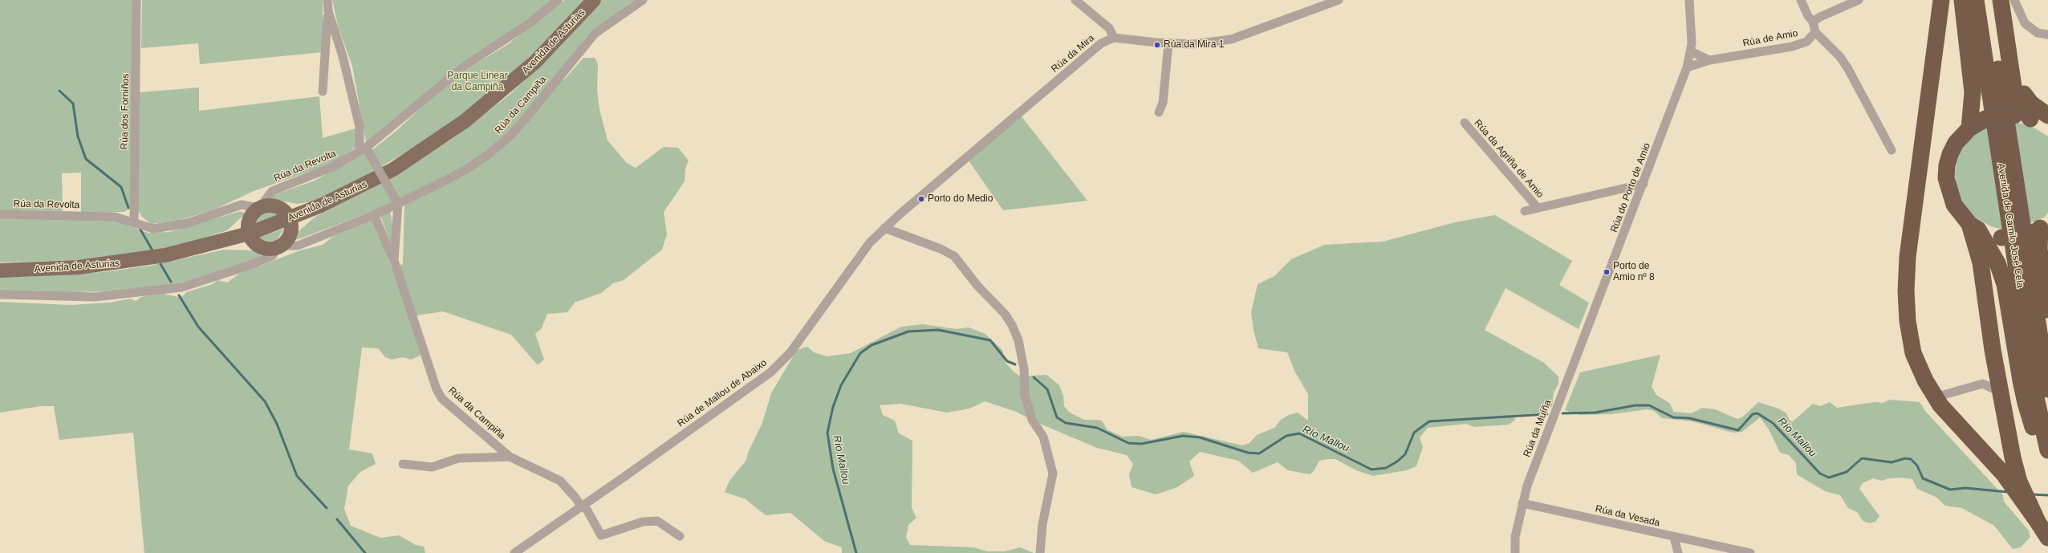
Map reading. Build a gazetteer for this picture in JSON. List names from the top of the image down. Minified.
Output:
{"streets":{"highway":["Avenida de Camilo José Cela"],"main road":["Avenida de Asturias"],"street":["Rúa de Amio","Rúa da Mira","Rúa da Campiña","Rúa dos Forniños","Rúa da Agriña de Amio","Rúa da Revolta","Rúa do Porto de Amio","Rúa de Mallou de Abaixo","Rúa da Muíña","Rúa da Vesada"]},"crossings":[["Rúa de Amio","Rúa do Porto de Amio"],["Rúa da Mira","Rúa de Mallou de Abaixo"],["Rúa da Campiña","Rúa de Mallou de Abaixo"],["Rúa dos Forniños","Rúa da Revolta"],["Rúa da Agriña de Amio","Rúa do Porto de Amio"],["Rúa do Porto de Amio","Rúa da Muíña"],["Rúa da Muíña","Rúa da Vesada"]],"water":["Río Mallou"],"parks":["Parque Linear da Campiña"],"places":["Rúa da Mira 1","Porto do Medio","Porto de Amio nº 8"]}
